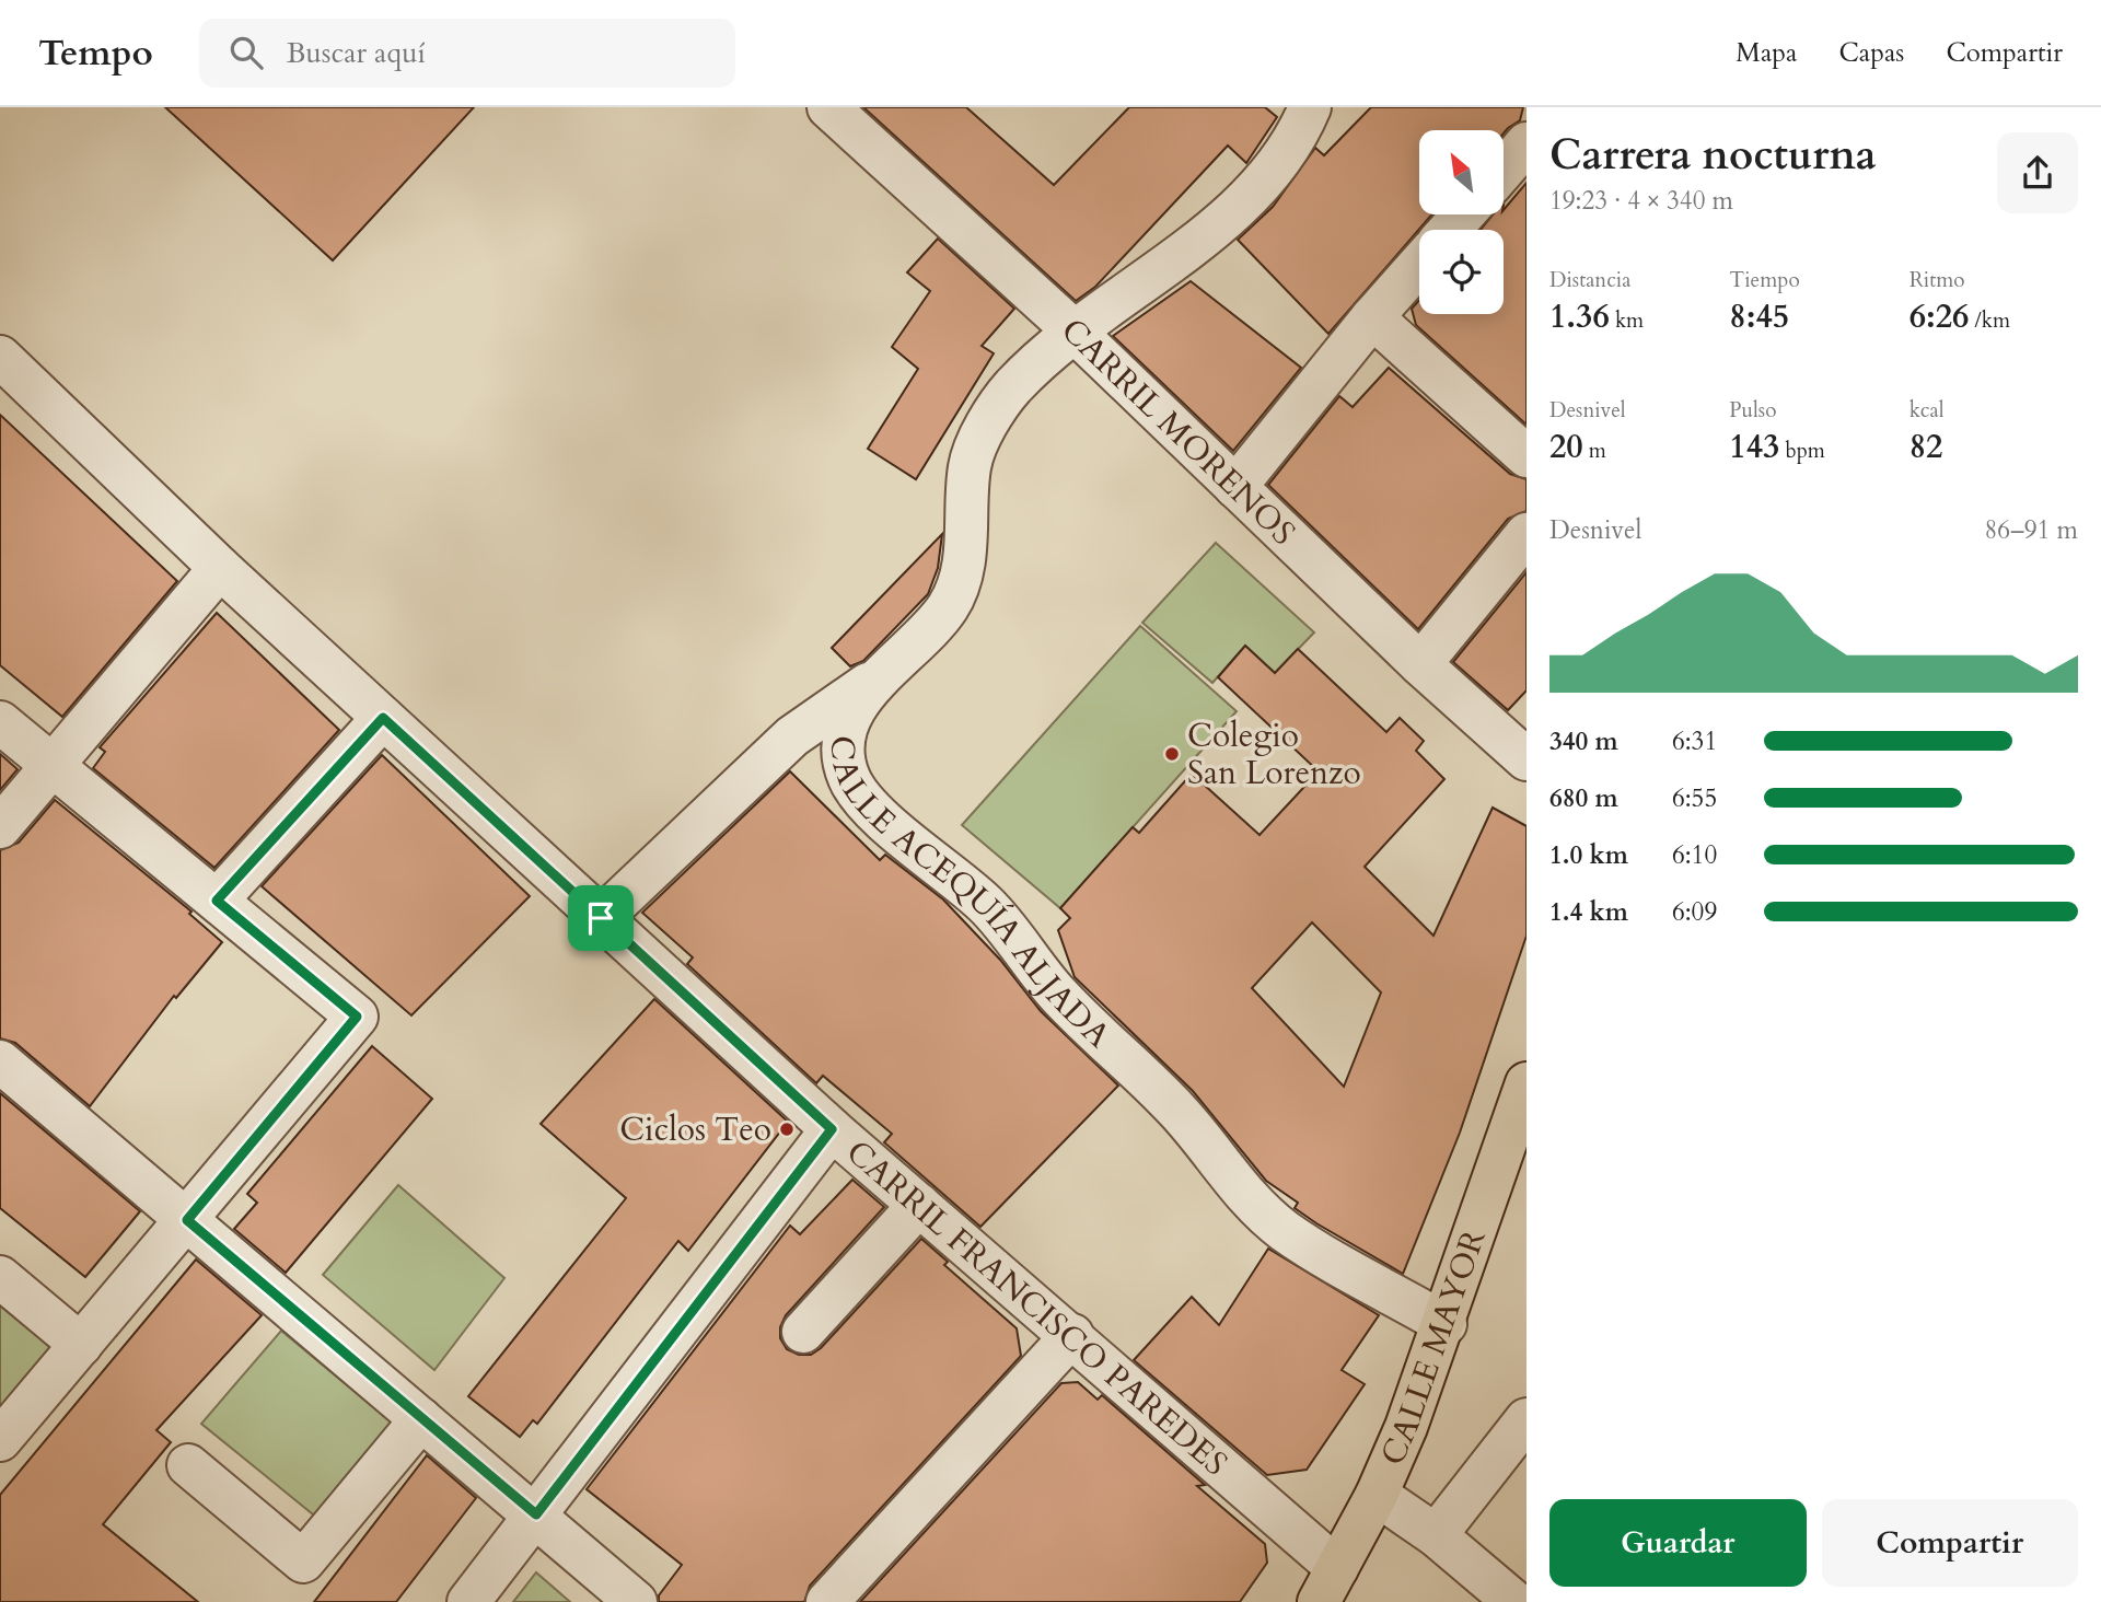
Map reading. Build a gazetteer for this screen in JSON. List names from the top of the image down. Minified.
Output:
{"streets":{"main road":["CALLE MAYOR"],"street":["CARRIL MORENOS","CALLE ACEQUÍA ALJADA","CARRIL FRANCISCO PAREDES"]},"crossings":[["CARRIL MORENOS","CALLE ACEQUÍA ALJADA"],["CALLE ACEQUÍA ALJADA","CALLE MAYOR"],["CARRIL FRANCISCO PAREDES","CALLE MAYOR"]],"places":["Colegio San Lorenzo","Ciclos Teo"],"north":"top left","page":{"header":"Tempo","search":"Buscar aquí","nav":["Mapa","Capas","Compartir"],"heading":["Carrera nocturna","19:23 · 4 × 340 m"],"stats":[["Distancia","1.36 km"],["Tiempo","8:45"],["Ritmo","6:26 /km"],["Desnivel","20 m"],["Pulso","143 bpm"],["kcal","82"]],"chart":["Desnivel","86–91 m"],"list":[{"name":"340 m","note":"6:31"},{"name":"680 m","note":"6:55"},{"name":"1.0 km","note":"6:10"},{"name":"1.4 km","note":"6:09"}],"buttons":["Guardar","Compartir"]}}
